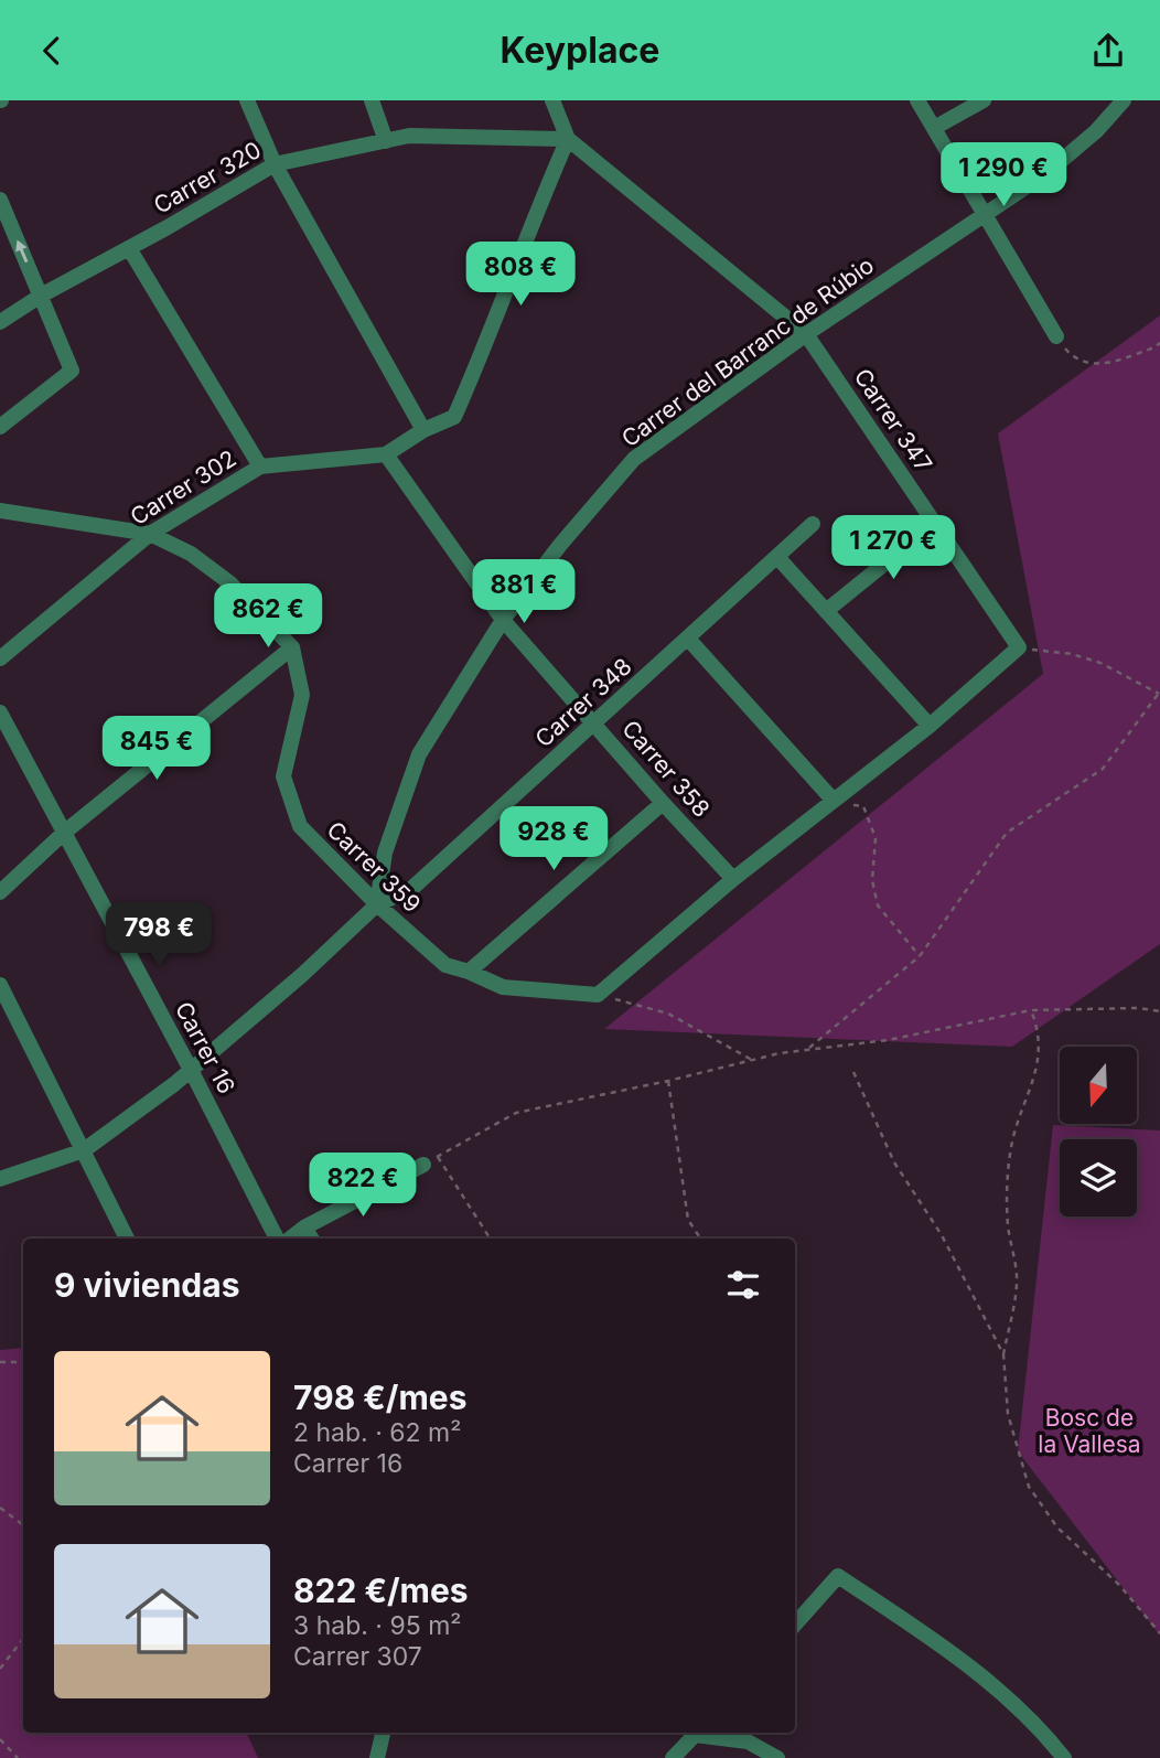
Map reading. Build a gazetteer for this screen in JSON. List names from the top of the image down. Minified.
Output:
{"streets":{"street":["Carrer 320","Carrer del Barranc de Rúbio","Carrer 347","Carrer 302","Carrer 348","Carrer 358","Carrer 359","Carrer 16"]},"crossings":[["Carrer 320","Carrer 302"],["Carrer del Barranc de Rúbio","Carrer 347"],["Carrer del Barranc de Rúbio","Carrer 348"],["Carrer del Barranc de Rúbio","Carrer 358"],["Carrer del Barranc de Rúbio","Carrer 359"],["Carrer 302","Carrer 358"],["Carrer 348","Carrer 358"],["Carrer 348","Carrer 359"]],"parks":["Bosc de la Vallesa"],"north":"bottom","page":{"header":"Keyplace","price":["1 290 €","808 €","1 270 €","881 €","862 €","845 €","928 €","798 €","822 €"],"heading":"9 viviendas","list":[{"name":"798 €/mes","note":"2 hab. · 62 m² · Carrer 16"},{"name":"822 €/mes","note":"3 hab. · 95 m² · Carrer 307"}]}}
